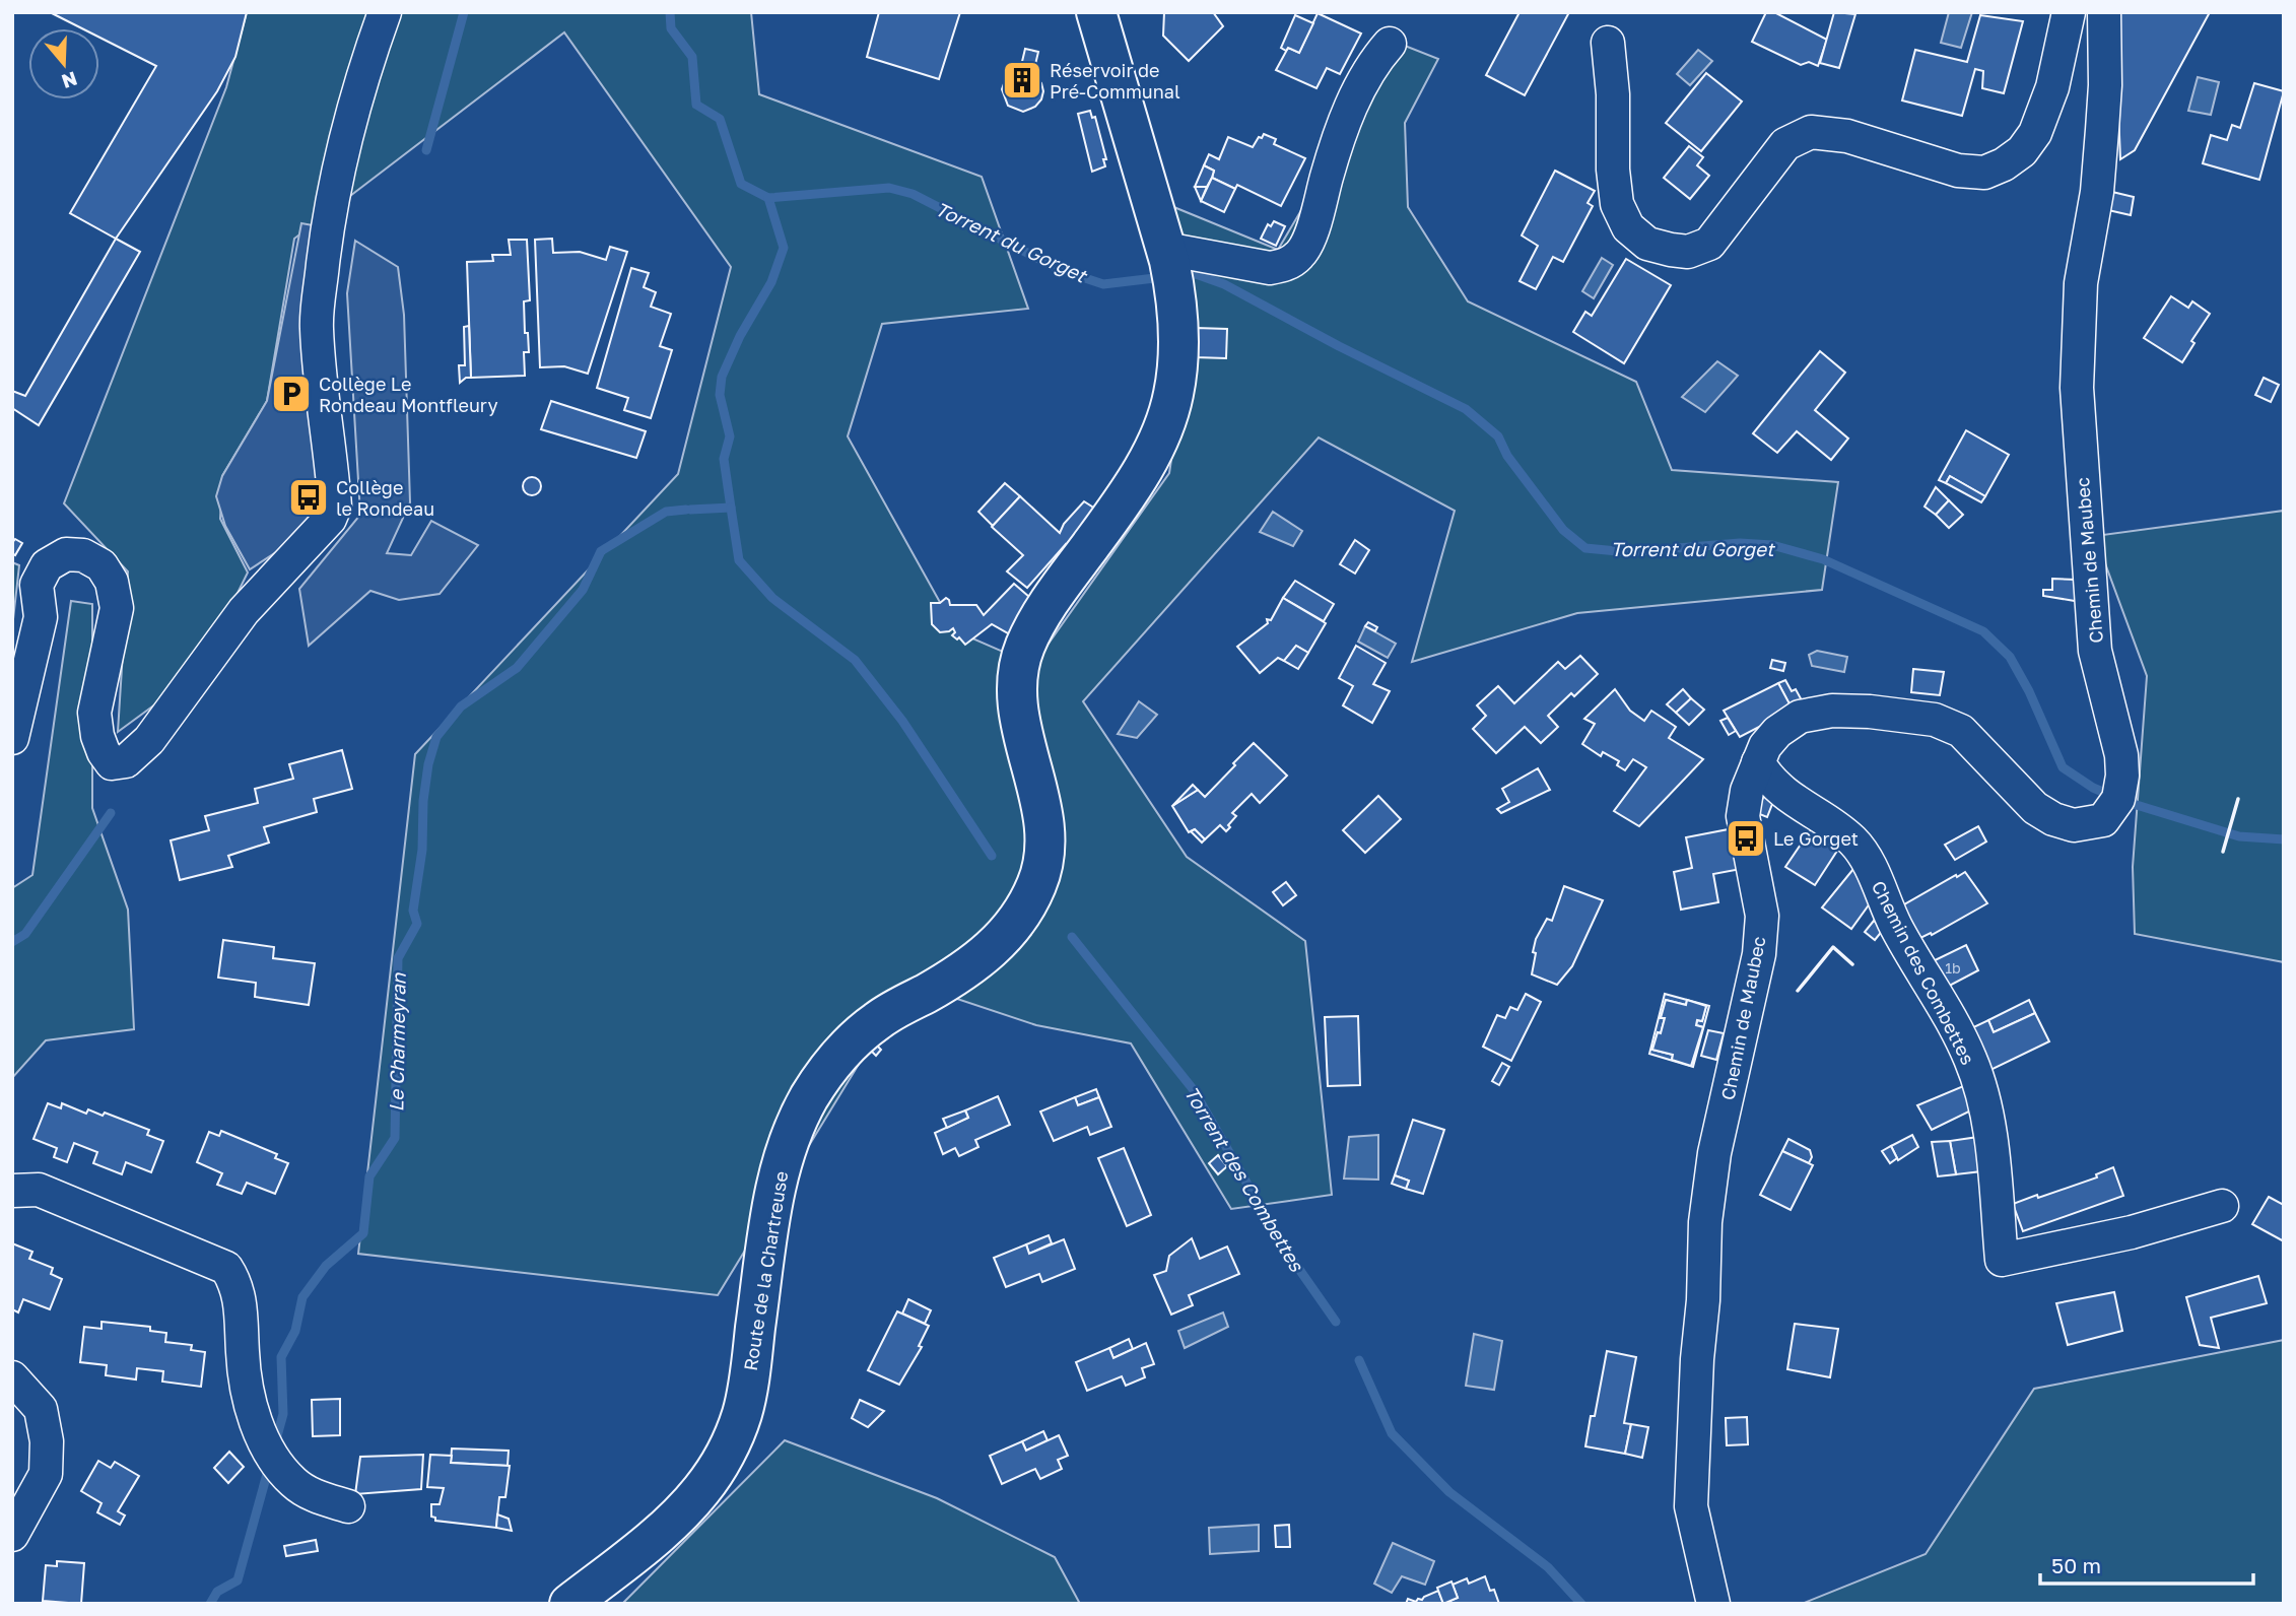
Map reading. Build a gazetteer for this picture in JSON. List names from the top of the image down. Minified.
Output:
{"streets":{"main road":["Route de la Chartreuse"],"street":["Chemin de Maubec","Chemin des Combettes"]},"crossings":[["Chemin de Maubec","Chemin des Combettes"]],"water":["Torrent du Gorget","Le Charmeyran","Torrent des Combettes"],"places":{"building":["Réservoir de Pré-Communal"],"parking":["Collège Le Rondeau Montfleury"],"bus stop":["Collège le Rondeau","Le Gorget"]},"house_numbers":["1b"],"scale_bar":"50 m","north":"bottom"}
